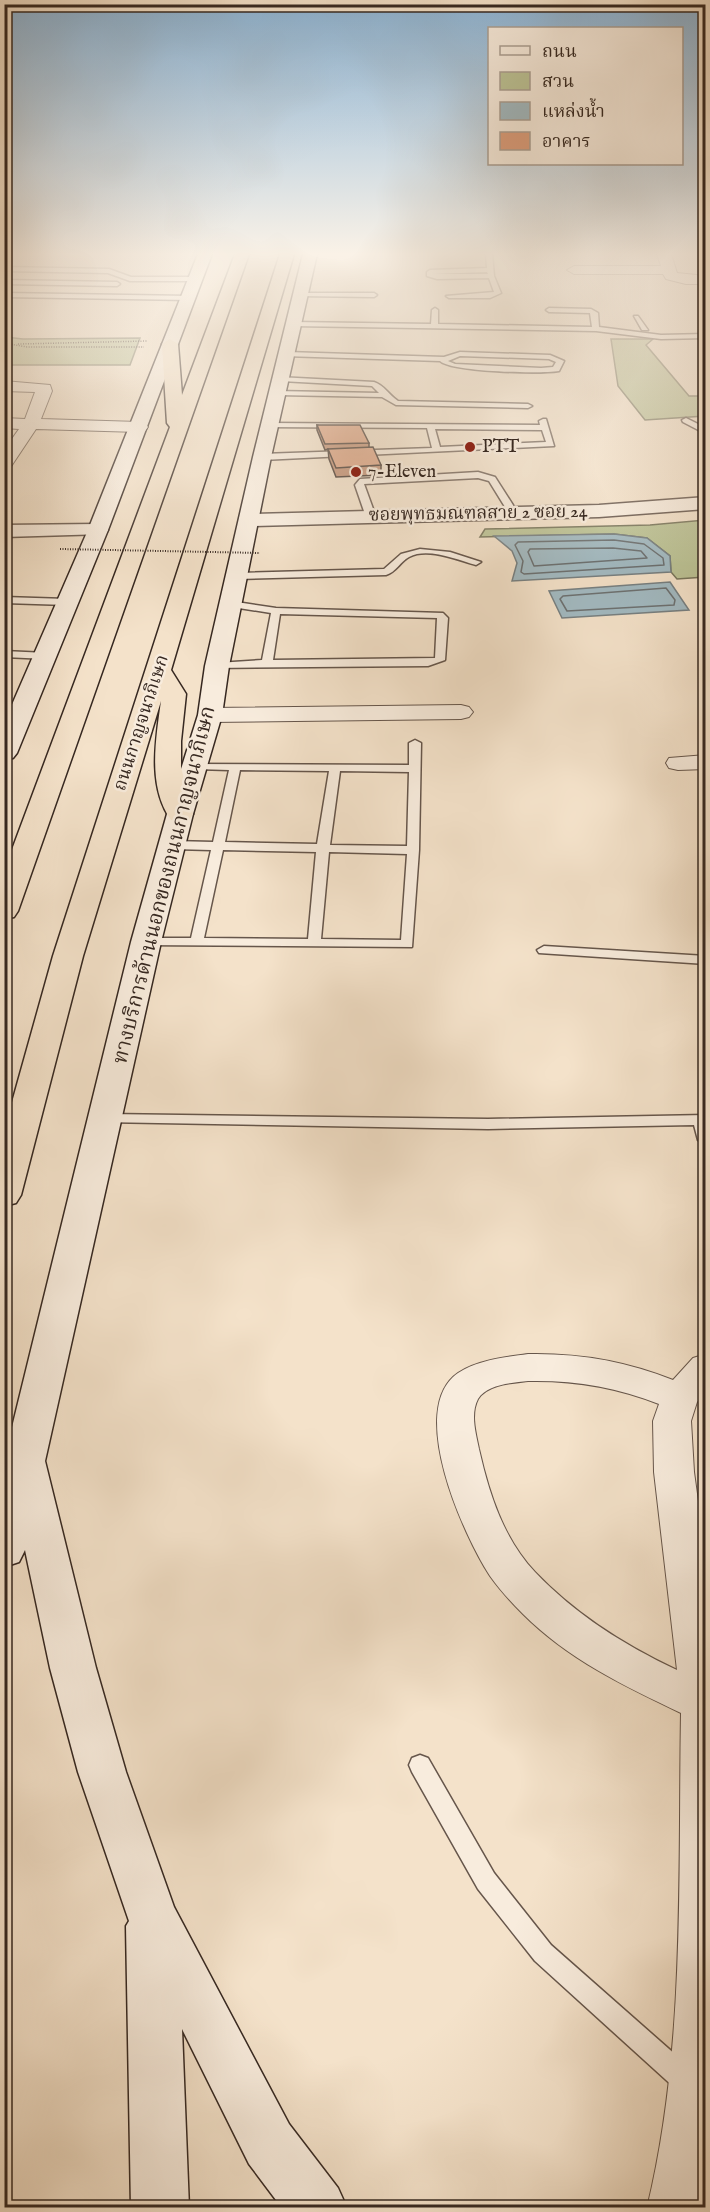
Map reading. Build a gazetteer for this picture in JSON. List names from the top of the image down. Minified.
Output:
{"streets":{"highway":["ถนนกาญจนาภิเษก"],"main road":["ซอยพุทธมณฑลสาย 2 ซอย 24","ทางบริการด้านนอกของถนนกาญจนาภิเษก"]},"crossings":[["ซอยพุทธมณฑลสาย 2 ซอย 24","ทางบริการด้านนอกของถนนกาญจนาภิเษก"]],"places":["PTT","7-Eleven"],"legend":["ถนน","สวน","แหล่งน้ำ","อาคาร"]}
